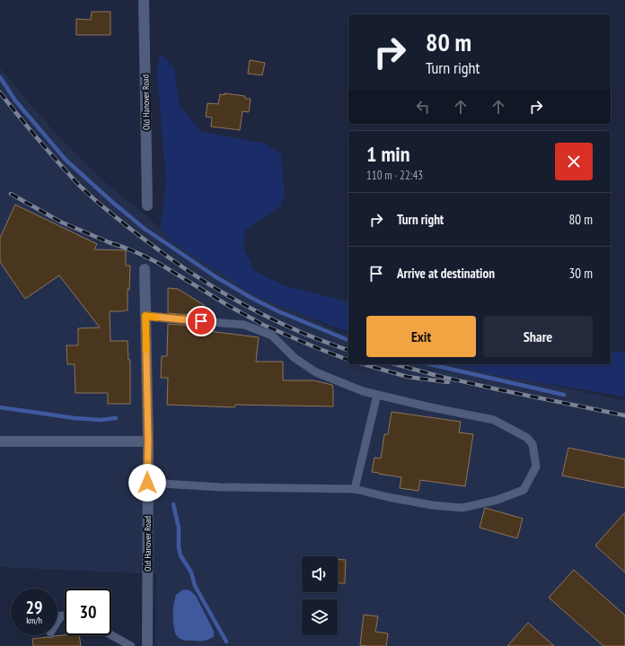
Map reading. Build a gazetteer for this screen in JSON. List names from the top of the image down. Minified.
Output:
{"streets":{"street":["Old Hanover Road"]},"page":{"turn":["80 m","Turn right"],"heading":["1 min","110 m · 22:43"],"list":[{"name":"Turn right","value":"80 m"},{"name":"Arrive at destination","value":"30 m"}],"buttons":["Exit","Share"],"speed":"29 km/h","limit":"30"}}
